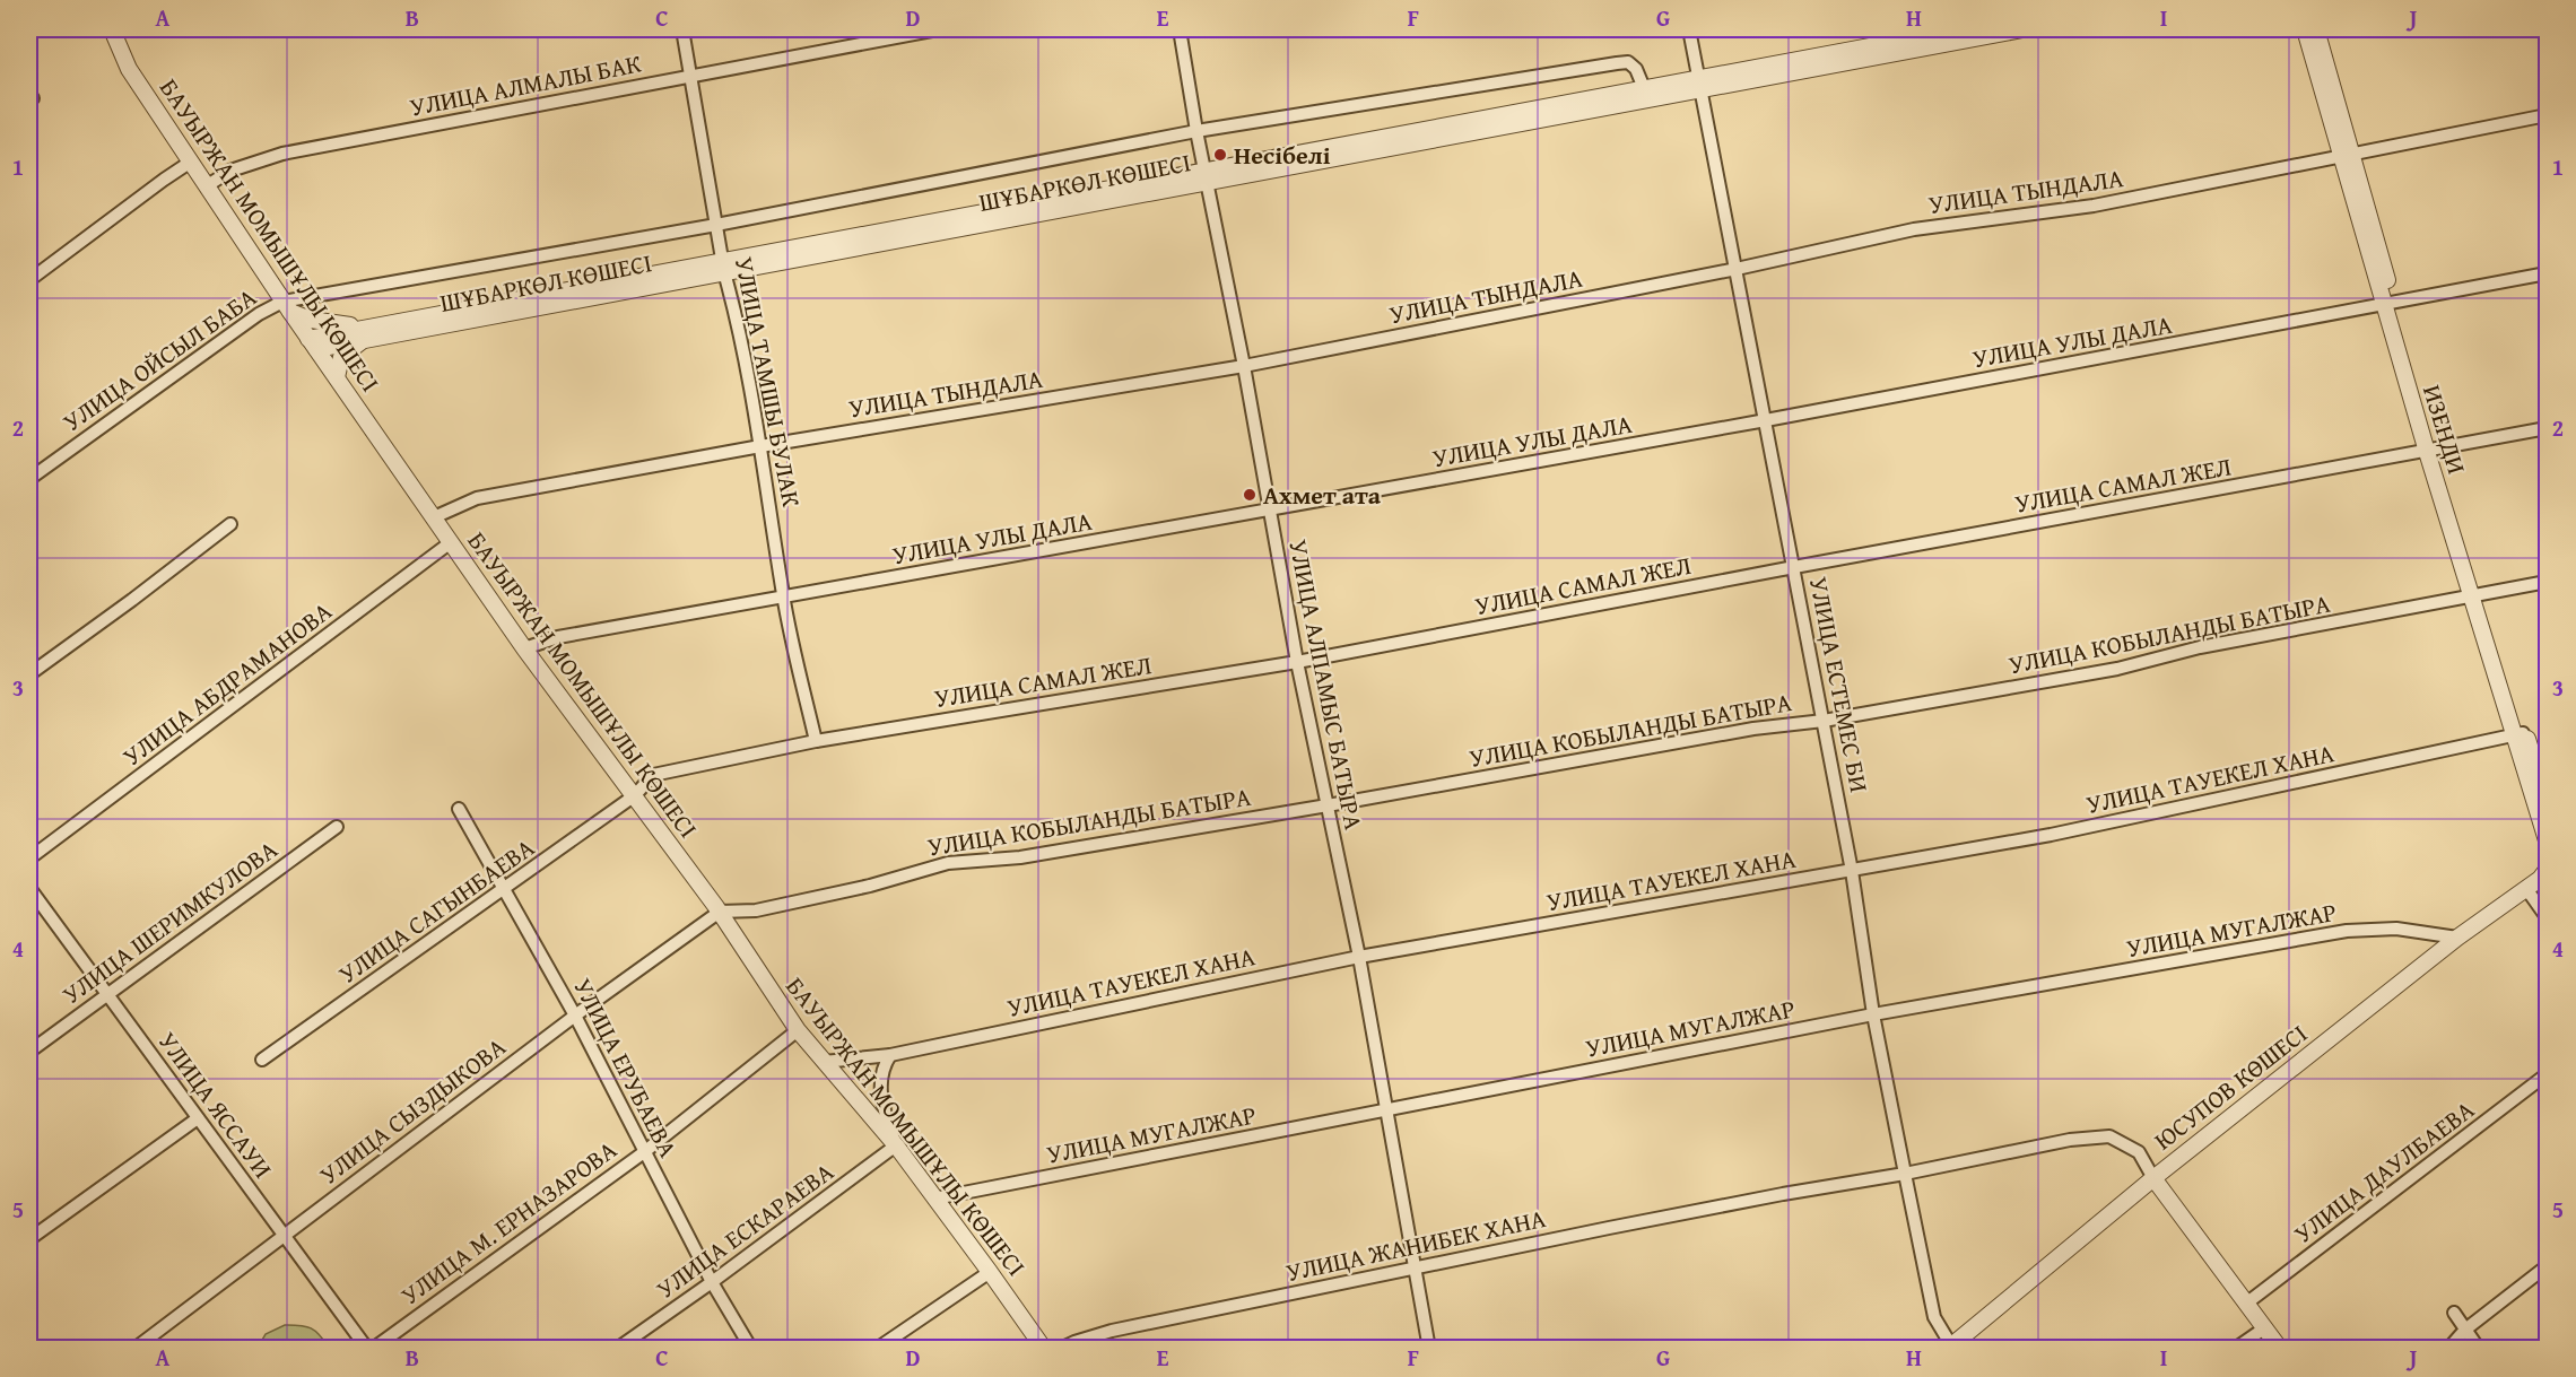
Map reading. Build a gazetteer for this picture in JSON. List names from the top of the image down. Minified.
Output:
{"streets":{"street":["УЛИЦА АЛМАЛЫ БАК","ШҰБАРКӨЛ КӨШЕСІ","УЛИЦА ТЫНДАЛА","БАУЫРЖАН МОМЫШҰЛЫ КӨШЕСІ","УЛИЦА УЛЫ ДАЛА","УЛИЦА ОЙСЫЛ БАБА","УЛИЦА ТАМШЫ БУЛАК","ИЗЕНДИ","УЛИЦА САМАЛ ЖЕЛ","УЛИЦА КОБЫЛАНДЫ БАТЫРА","УЛИЦА АБДРАМАНОВА","УЛИЦА АЛПАМЫС БАТЫРА","УЛИЦА ЕСТЕМЕС БИ","УЛИЦА ТАУЕКЕЛ ХАНА","УЛИЦА САГЫНБАЕВА","УЛИЦА ШЕРИМКУЛОВА","УЛИЦА МУГАЛЖАР","УЛИЦА ЕРУБАЕВА","ЮСУПОВ КӨШЕСІ","УЛИЦА ЯССАУИ","УЛИЦА СЫЗДЫКОВА","УЛИЦА ДАУЛБАЕВА","УЛИЦА М. ЕРНАЗАРОВА","УЛИЦА ЕСКАРАЕВА","УЛИЦА ЖАНИБЕК ХАНА"]},"crossings":[["УЛИЦА АЛМАЛЫ БАК","БАУЫРЖАН МОМЫШҰЛЫ КӨШЕСІ"],["УЛИЦА АЛМАЛЫ БАК","УЛИЦА ТАМШЫ БУЛАК"],["ШҰБАРКӨЛ КӨШЕСІ","БАУЫРЖАН МОМЫШҰЛЫ КӨШЕСІ"],["ШҰБАРКӨЛ КӨШЕСІ","УЛИЦА ОЙСЫЛ БАБА"],["ШҰБАРКӨЛ КӨШЕСІ","УЛИЦА ТАМШЫ БУЛАК"],["ШҰБАРКӨЛ КӨШЕСІ","УЛИЦА АЛПАМЫС БАТЫРА"],["ШҰБАРКӨЛ КӨШЕСІ","УЛИЦА ЕСТЕМЕС БИ"],["УЛИЦА ТЫНДАЛА","БАУЫРЖАН МОМЫШҰЛЫ КӨШЕСІ"],["УЛИЦА ТЫНДАЛА","УЛИЦА ТАМШЫ БУЛАК"],["УЛИЦА ТЫНДАЛА","ИЗЕНДИ"],["УЛИЦА ТЫНДАЛА","УЛИЦА АЛПАМЫС БАТЫРА"],["УЛИЦА ТЫНДАЛА","УЛИЦА ЕСТЕМЕС БИ"],["БАУЫРЖАН МОМЫШҰЛЫ КӨШЕСІ","УЛИЦА УЛЫ ДАЛА"],["БАУЫРЖАН МОМЫШҰЛЫ КӨШЕСІ","УЛИЦА ОЙСЫЛ БАБА"],["БАУЫРЖАН МОМЫШҰЛЫ КӨШЕСІ","УЛИЦА САМАЛ ЖЕЛ"],["БАУЫРЖАН МОМЫШҰЛЫ КӨШЕСІ","УЛИЦА КОБЫЛАНДЫ БАТЫРА"],["БАУЫРЖАН МОМЫШҰЛЫ КӨШЕСІ","УЛИЦА АБДРАМАНОВА"],["БАУЫРЖАН МОМЫШҰЛЫ КӨШЕСІ","УЛИЦА ТАУЕКЕЛ ХАНА"],["БАУЫРЖАН МОМЫШҰЛЫ КӨШЕСІ","УЛИЦА САГЫНБАЕВА"],["БАУЫРЖАН МОМЫШҰЛЫ КӨШЕСІ","УЛИЦА МУГАЛЖАР"],["БАУЫРЖАН МОМЫШҰЛЫ КӨШЕСІ","УЛИЦА СЫЗДЫКОВА"],["БАУЫРЖАН МОМЫШҰЛЫ КӨШЕСІ","УЛИЦА М. ЕРНАЗАРОВА"],["БАУЫРЖАН МОМЫШҰЛЫ КӨШЕСІ","УЛИЦА ЕСКАРАЕВА"],["УЛИЦА УЛЫ ДАЛА","УЛИЦА ТАМШЫ БУЛАК"],["УЛИЦА УЛЫ ДАЛА","ИЗЕНДИ"],["УЛИЦА УЛЫ ДАЛА","УЛИЦА АЛПАМЫС БАТЫРА"],["УЛИЦА УЛЫ ДАЛА","УЛИЦА ЕСТЕМЕС БИ"],["УЛИЦА ТАМШЫ БУЛАК","УЛИЦА САМАЛ ЖЕЛ"],["ИЗЕНДИ","УЛИЦА САМАЛ ЖЕЛ"],["ИЗЕНДИ","УЛИЦА КОБЫЛАНДЫ БАТЫРА"],["ИЗЕНДИ","УЛИЦА ТАУЕКЕЛ ХАНА"],["УЛИЦА САМАЛ ЖЕЛ","УЛИЦА АЛПАМЫС БАТЫРА"],["УЛИЦА САМАЛ ЖЕЛ","УЛИЦА ЕСТЕМЕС БИ"],["УЛИЦА САМАЛ ЖЕЛ","УЛИЦА САГЫНБАЕВА"],["УЛИЦА КОБЫЛАНДЫ БАТЫРА","УЛИЦА АЛПАМЫС БАТЫРА"],["УЛИЦА КОБЫЛАНДЫ БАТЫРА","УЛИЦА ЕСТЕМЕС БИ"],["УЛИЦА КОБЫЛАНДЫ БАТЫРА","УЛИЦА СЫЗДЫКОВА"],["УЛИЦА АЛПАМЫС БАТЫРА","УЛИЦА ТАУЕКЕЛ ХАНА"],["УЛИЦА АЛПАМЫС БАТЫРА","УЛИЦА МУГАЛЖАР"],["УЛИЦА АЛПАМЫС БАТЫРА","УЛИЦА ЖАНИБЕК ХАНА"],["УЛИЦА ЕСТЕМЕС БИ","УЛИЦА ТАУЕКЕЛ ХАНА"],["УЛИЦА ЕСТЕМЕС БИ","УЛИЦА МУГАЛЖАР"],["УЛИЦА ЕСТЕМЕС БИ","ЮСУПОВ КӨШЕСІ"],["УЛИЦА ЕСТЕМЕС БИ","УЛИЦА ЖАНИБЕК ХАНА"],["УЛИЦА САГЫНБАЕВА","УЛИЦА ЕРУБАЕВА"],["УЛИЦА ШЕРИМКУЛОВА","УЛИЦА ЯССАУИ"],["УЛИЦА МУГАЛЖАР","ЮСУПОВ КӨШЕСІ"],["УЛИЦА ЕРУБАЕВА","УЛИЦА СЫЗДЫКОВА"],["УЛИЦА ЕРУБАЕВА","УЛИЦА М. ЕРНАЗАРОВА"],["УЛИЦА ЕРУБАЕВА","УЛИЦА ЕСКАРАЕВА"],["ЮСУПОВ КӨШЕСІ","УЛИЦА ЖАНИБЕК ХАНА"],["УЛИЦА ЯССАУИ","УЛИЦА СЫЗДЫКОВА"]],"places":["Несібелі","Ахмет ата"],"grid":{"columns":["A","B","C","D","E","F","G","H","I","J"],"rows":["1","2","3","4","5"]}}
